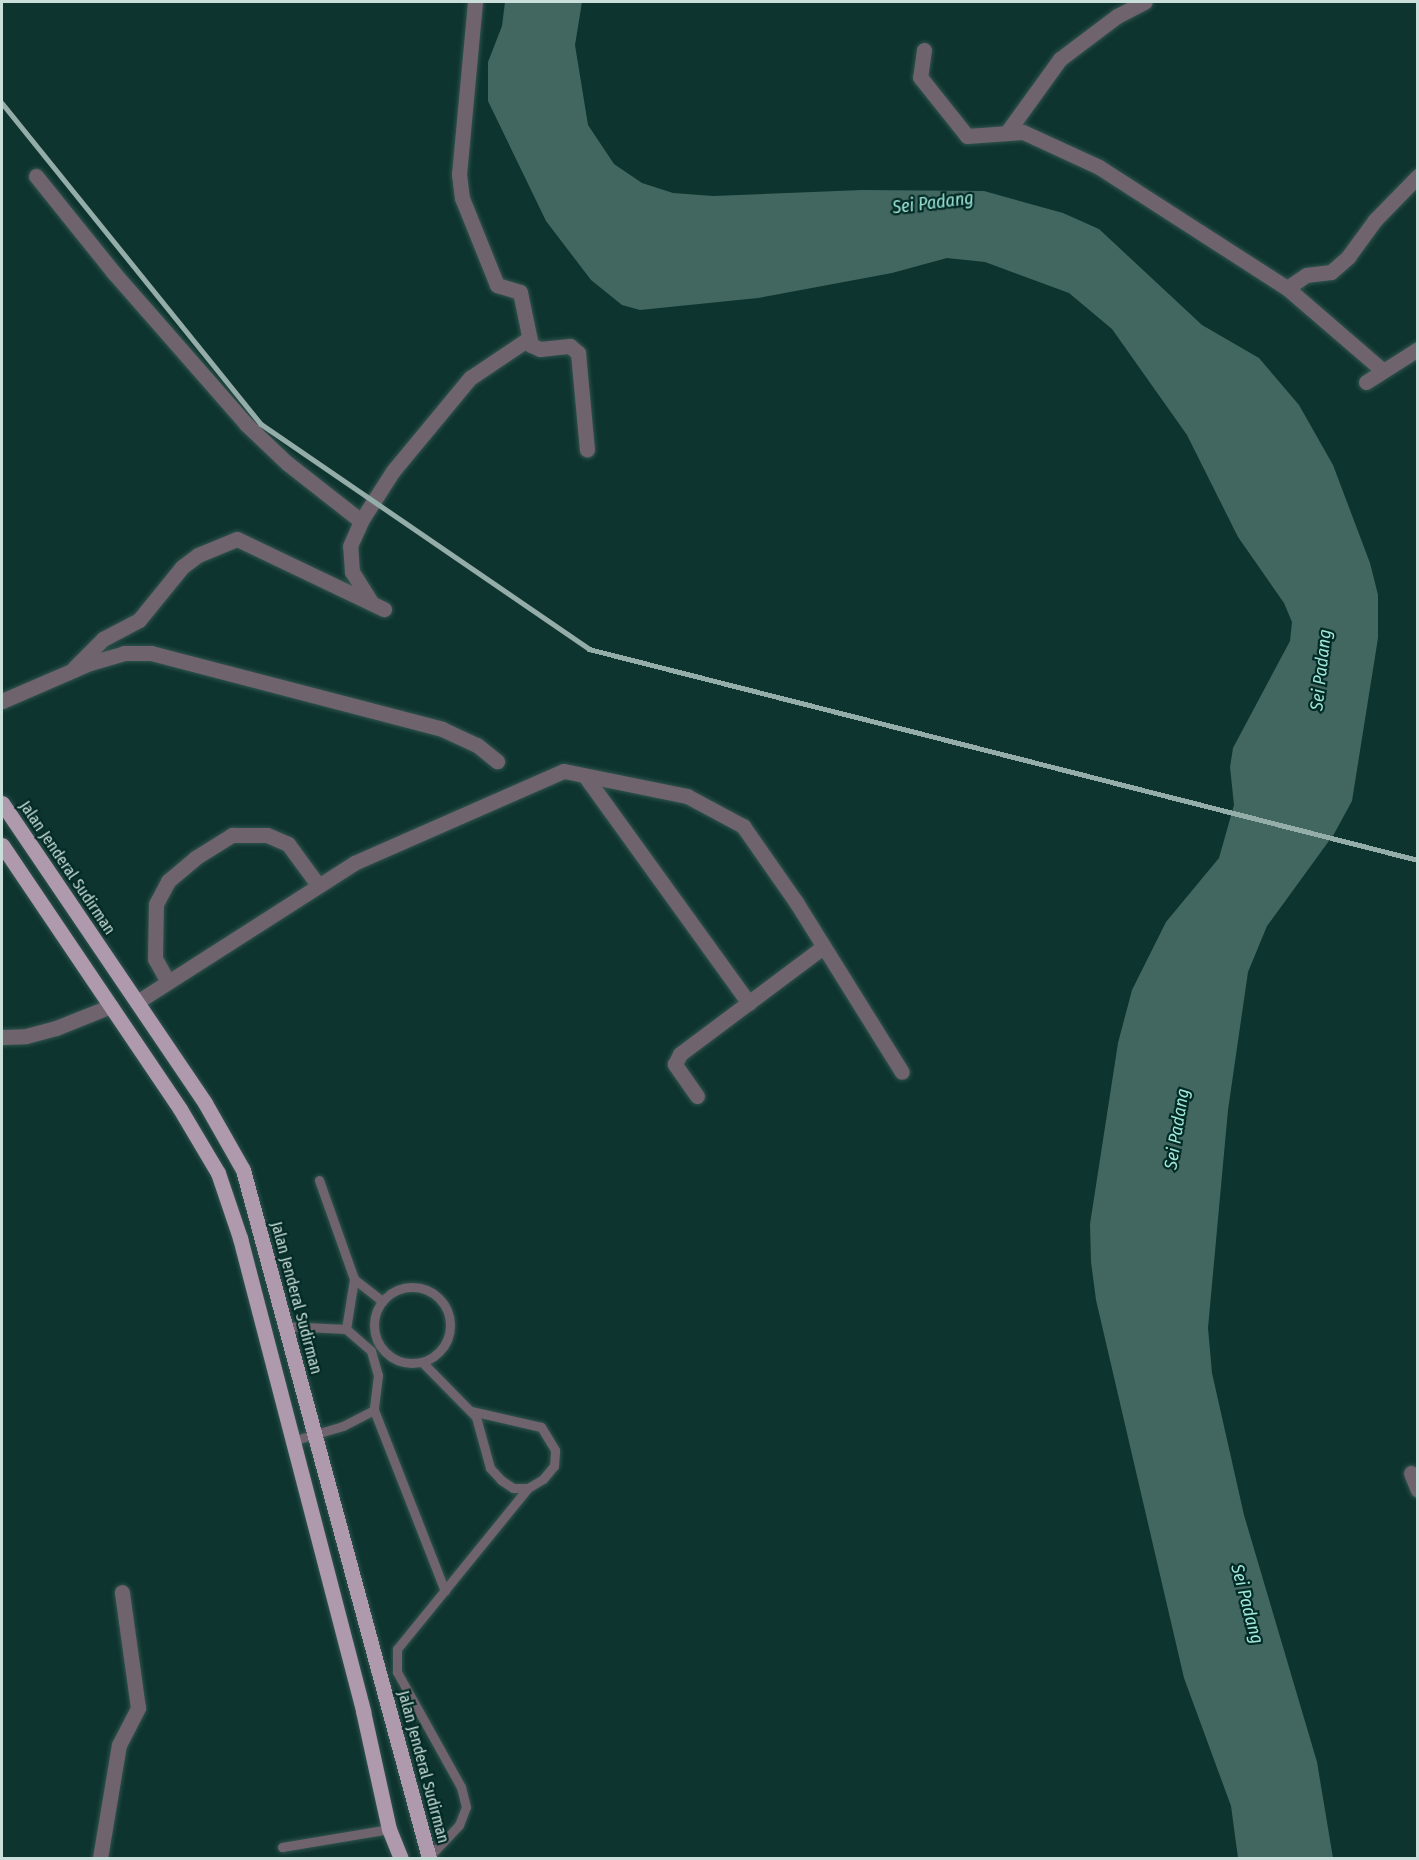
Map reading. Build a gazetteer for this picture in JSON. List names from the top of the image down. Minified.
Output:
{"streets":{"main road":["Jalan Jenderal Sudirman"]},"water":["Sei Padang"]}
